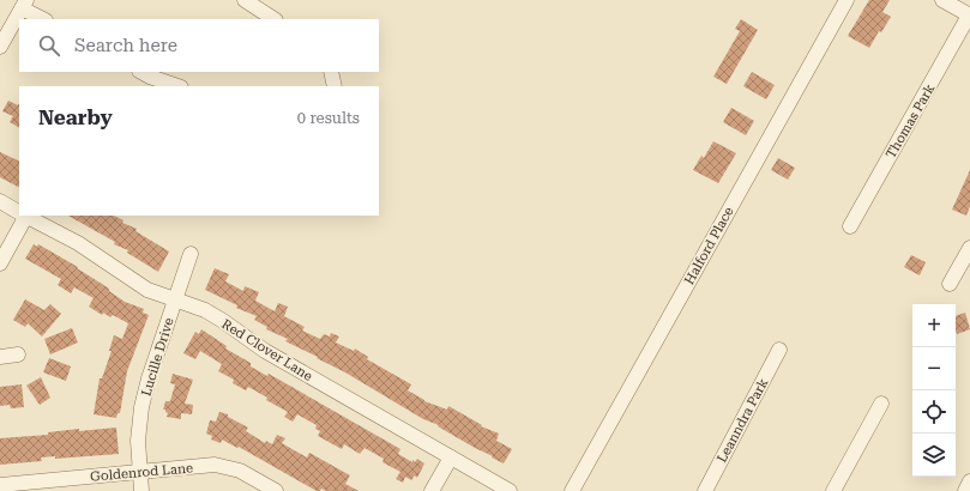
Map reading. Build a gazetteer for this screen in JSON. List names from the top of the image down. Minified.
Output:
{"streets":{"street":["Thomas Park","Halford Place","Red Clover Lane","Lucille Drive","Leanndra Park","Goldenrod Lane"]},"crossings":[["Red Clover Lane","Lucille Drive"],["Lucille Drive","Goldenrod Lane"]],"page":{"search":"Search here","heading":["Nearby","0 results"],"map_buttons":["+","−"]}}
